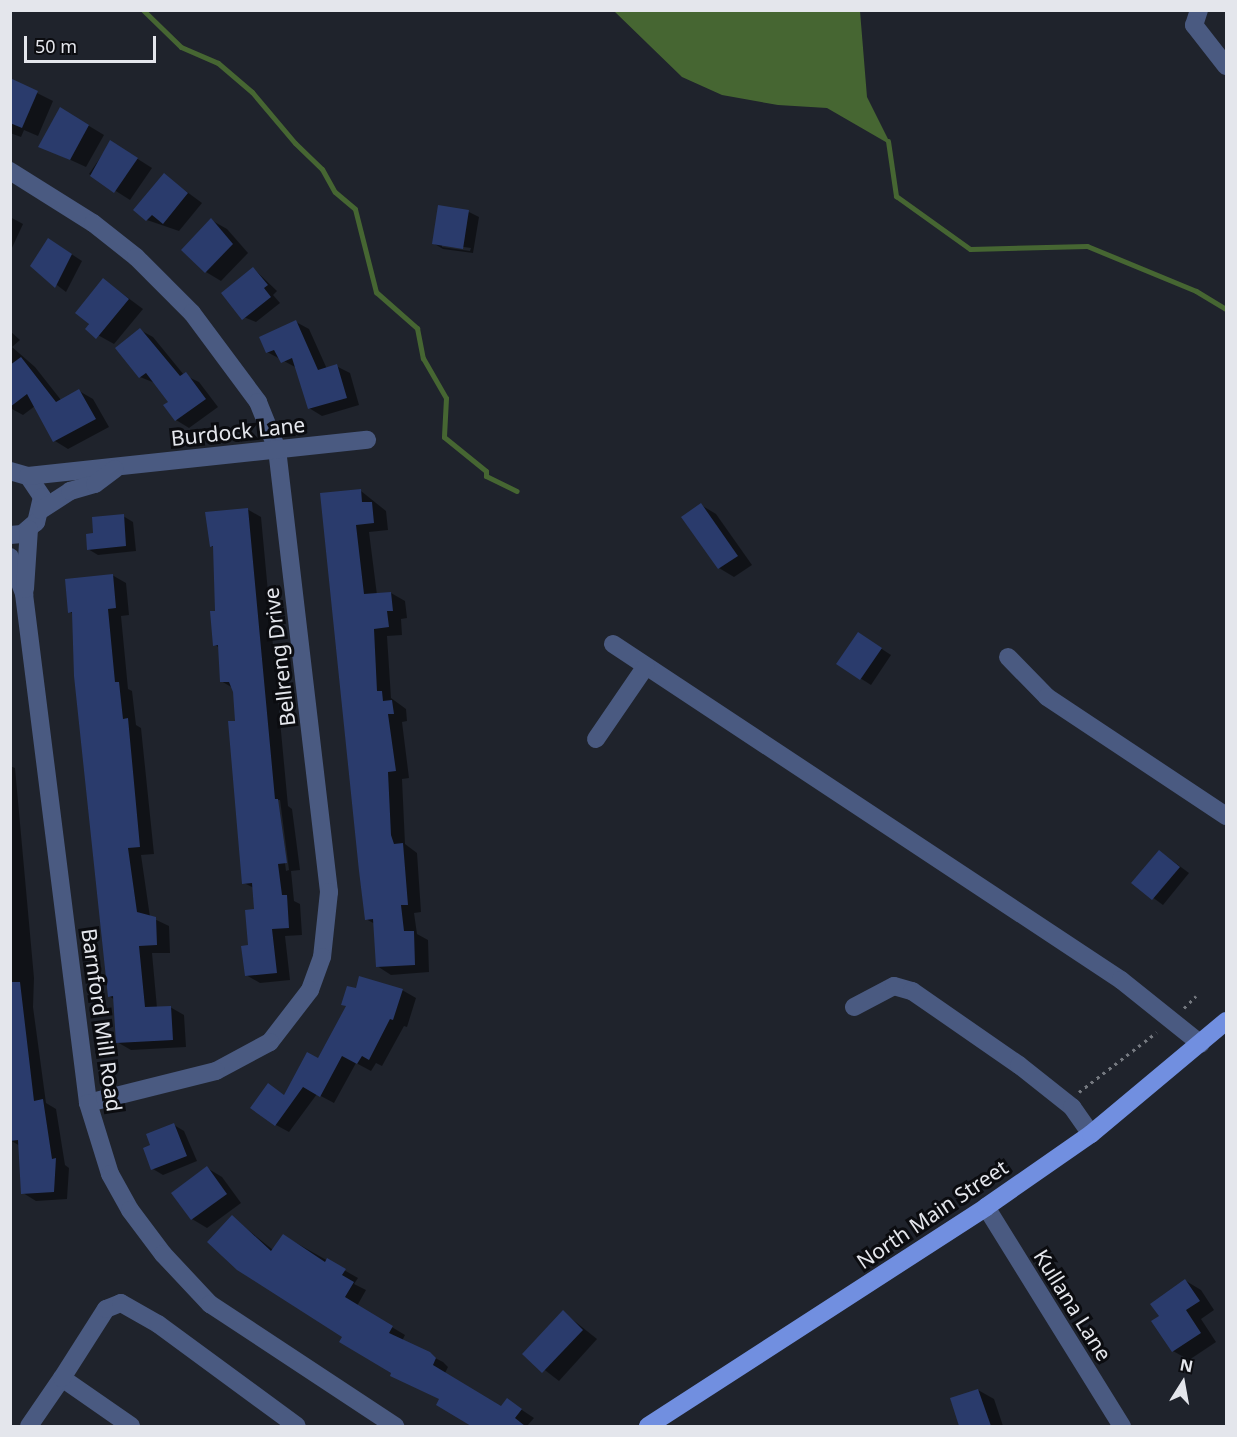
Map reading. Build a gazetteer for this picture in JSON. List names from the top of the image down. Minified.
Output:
{"streets":{"main road":["North Main Street"],"street":["Burdock Lane","Bellreng Drive","Barnford Mill Road","Kullana Lane"]},"crossings":[["Burdock Lane","Bellreng Drive"],["Burdock Lane","Barnford Mill Road"],["Bellreng Drive","Barnford Mill Road"],["North Main Street","Kullana Lane"]],"scale_bar":"50 m","north":"top"}
